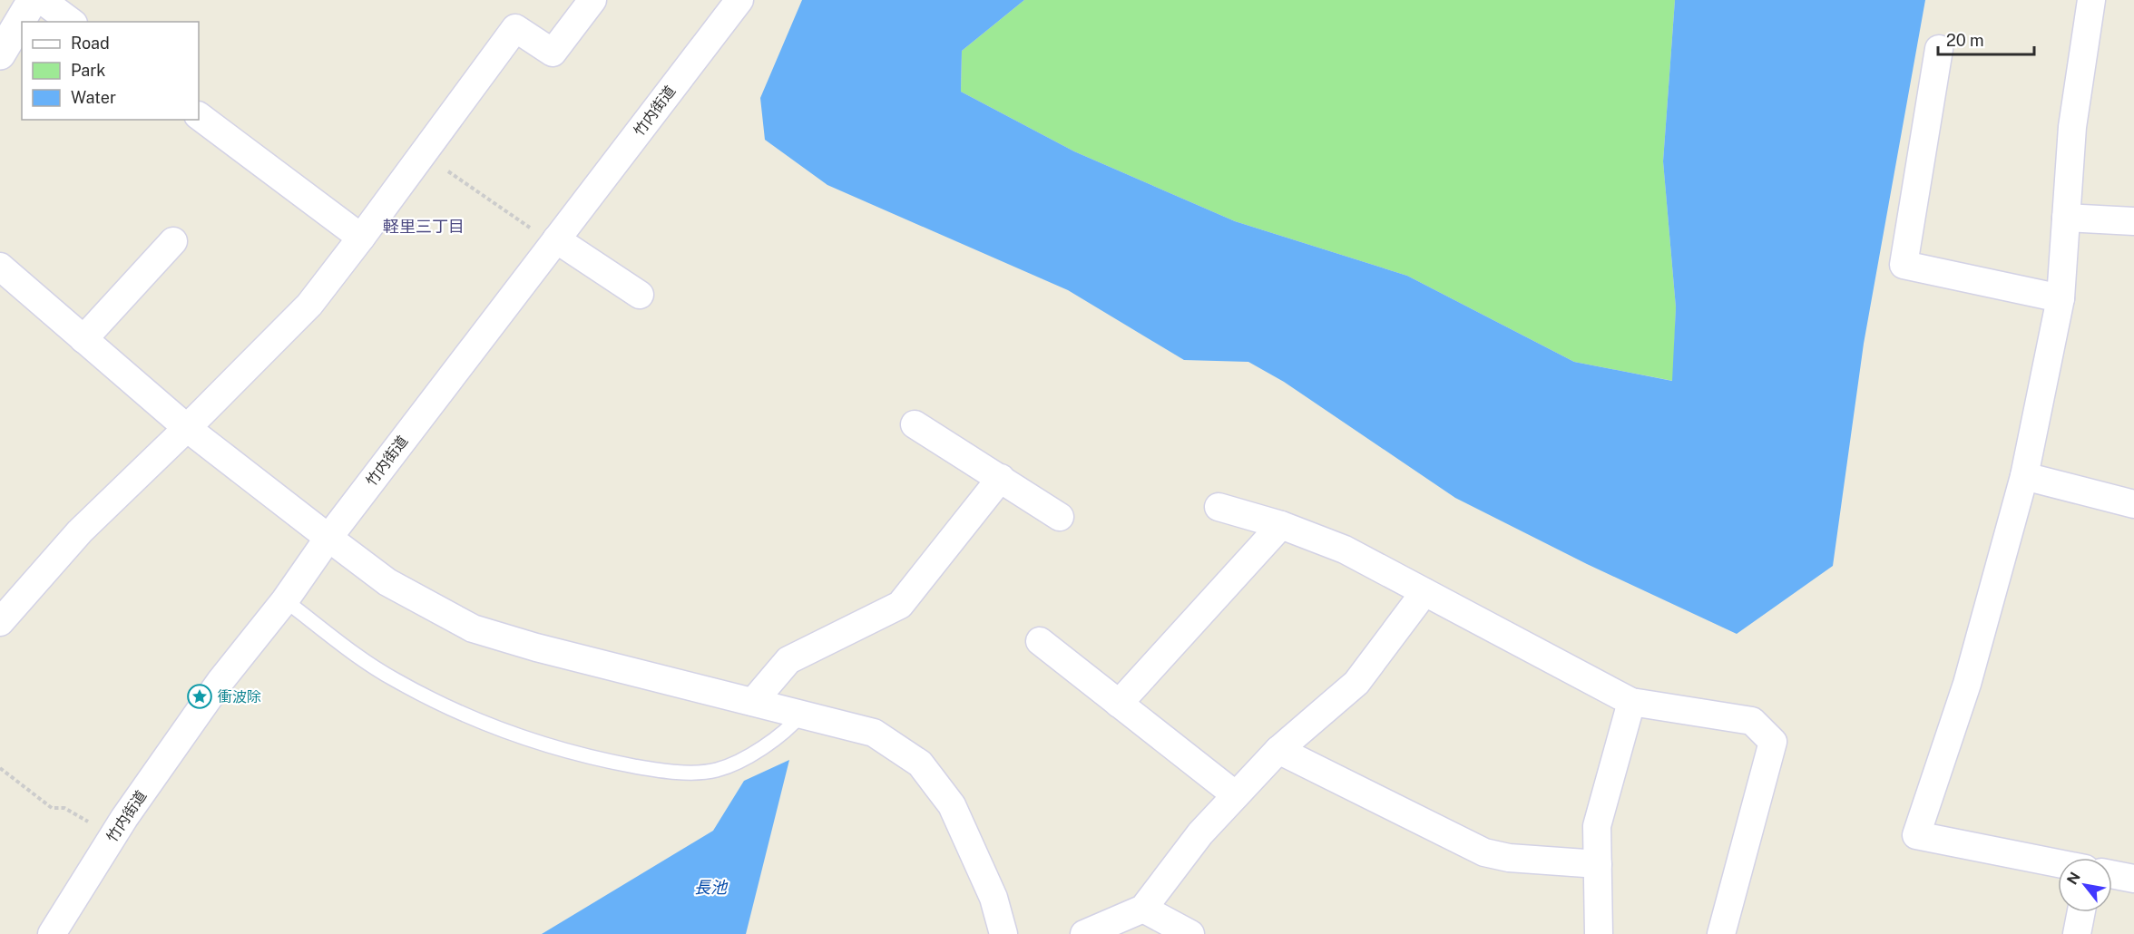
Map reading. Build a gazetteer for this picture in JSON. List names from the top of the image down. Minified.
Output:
{"streets":{"street":["竹内街道"]},"districts":["軽里三丁目"],"water":["長池"],"places":{"place":["衝波除"]},"legend":["Road","Park","Water"],"scale_bar":"20 m","north":"top left"}
